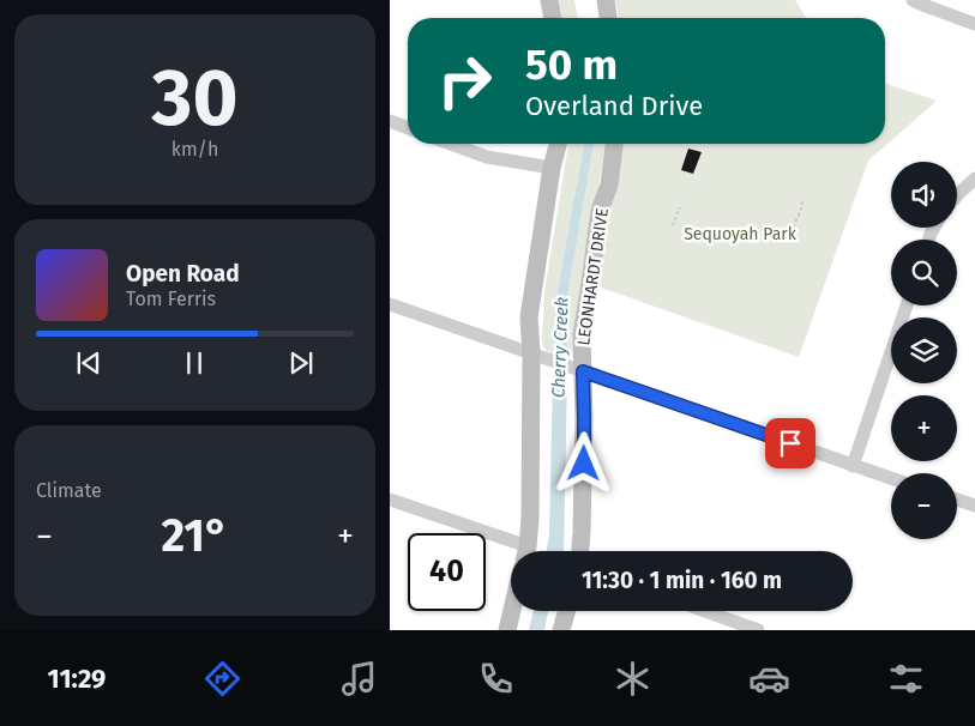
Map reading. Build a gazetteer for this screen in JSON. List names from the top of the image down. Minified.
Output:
{"streets":{"street":["LEONHARDT DRIVE"]},"water":["Cherry Creek"],"parks":["Sequoyah Park"],"page":{"tile":[["30","km/h"],"Climate"],"turn":["50 m","Overland Drive"],"map_buttons":["+","−"],"song":["Open Road","Tom Ferris"],"heat":["−","21°","+"],"limit":"40","trip":"11:30 · 1 min · 160 m","tabs":"11:29"}}
